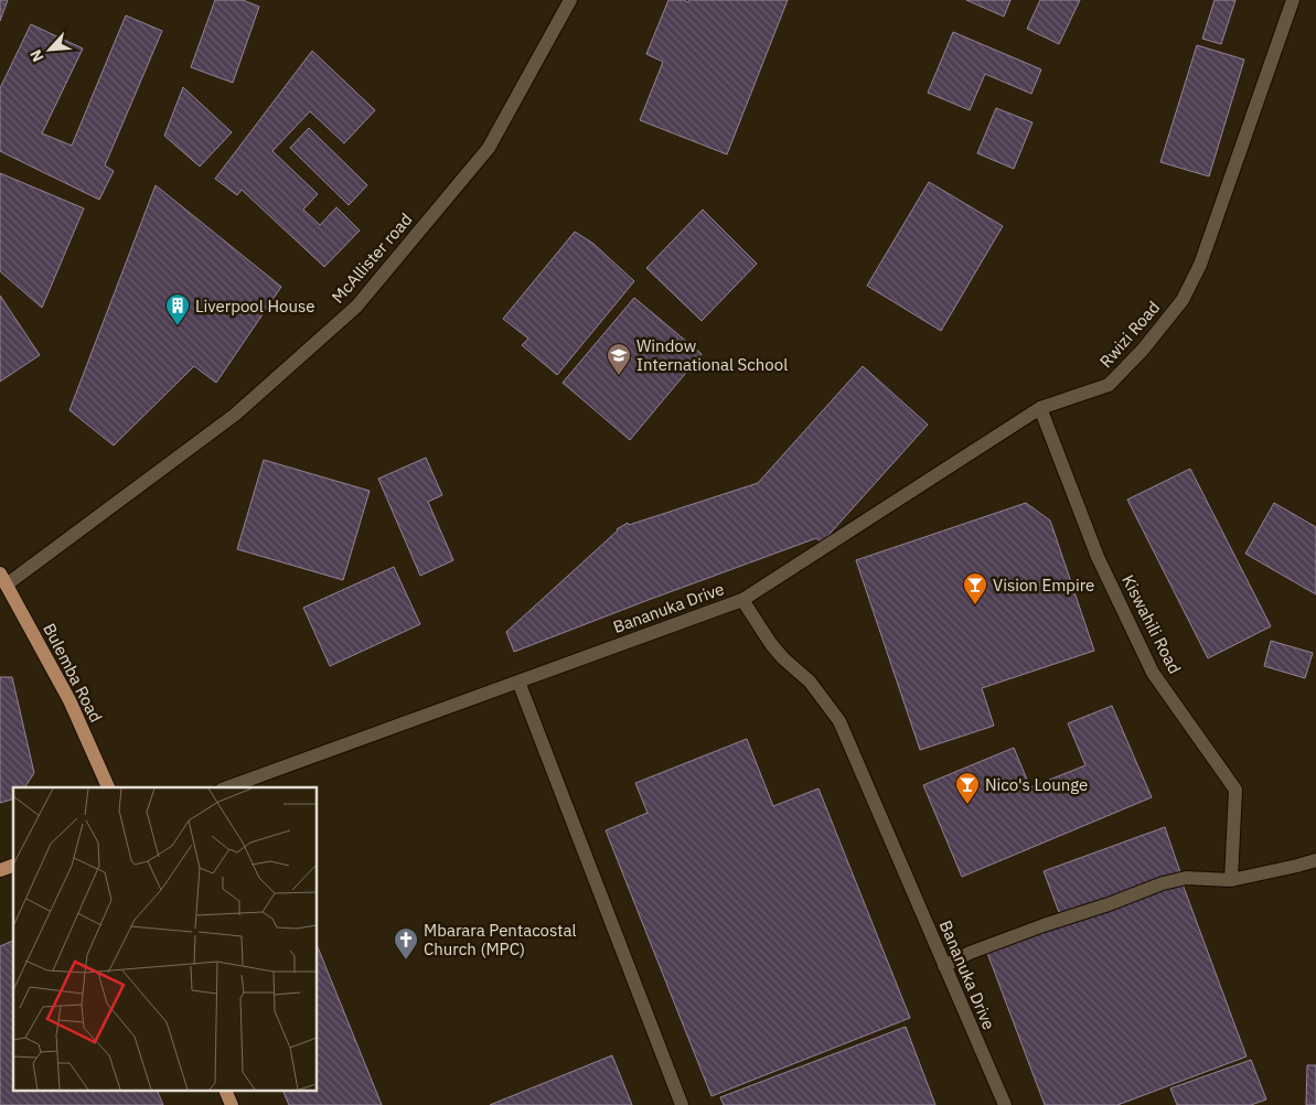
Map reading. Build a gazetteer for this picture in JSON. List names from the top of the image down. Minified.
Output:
{"streets":{"main road":["Bulemba Road"],"street":["McAllister road","Rwizi Road","Bananuka Drive","Kiswahili Road"]},"crossings":[["McAllister road","Bulemba Road"],["Rwizi Road","Bananuka Drive"],["Rwizi Road","Kiswahili Road"]],"places":{"building":["Liverpool House"],"school or university":["Window International School"],"bar":["Vision Empire","Nico's Lounge"],"church":["Mbarara Pentacostal Church (MPC)"]},"north":"bottom left"}
